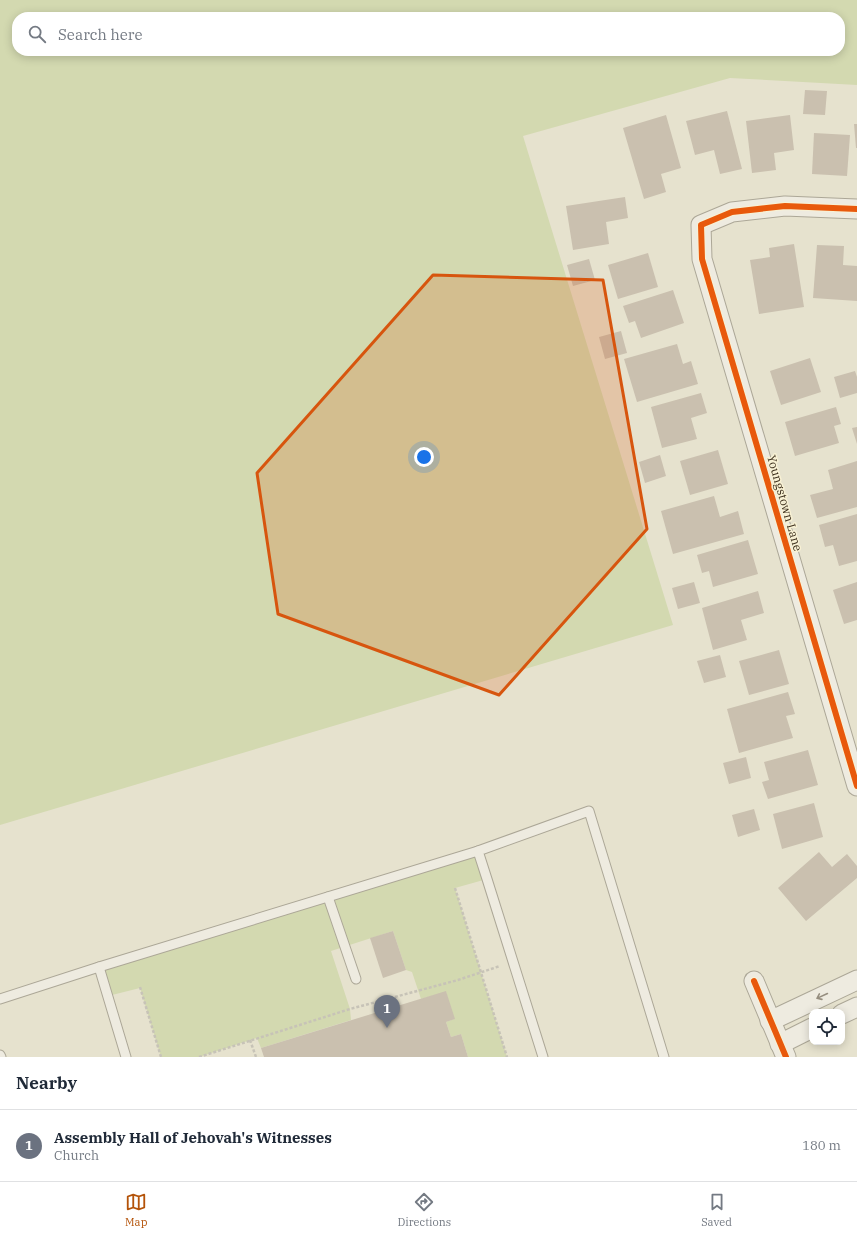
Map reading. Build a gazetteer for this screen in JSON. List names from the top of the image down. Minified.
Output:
{"streets":{"street":["Youngstown Lane"]},"page":{"search":"Search here","pins":"1","heading":"Nearby","list":[{"mark":"1","name":"Assembly Hall of Jehovah's Witnesses","note":"Church","value":"180 m"}],"nav":["Map","Directions","Saved"]}}
